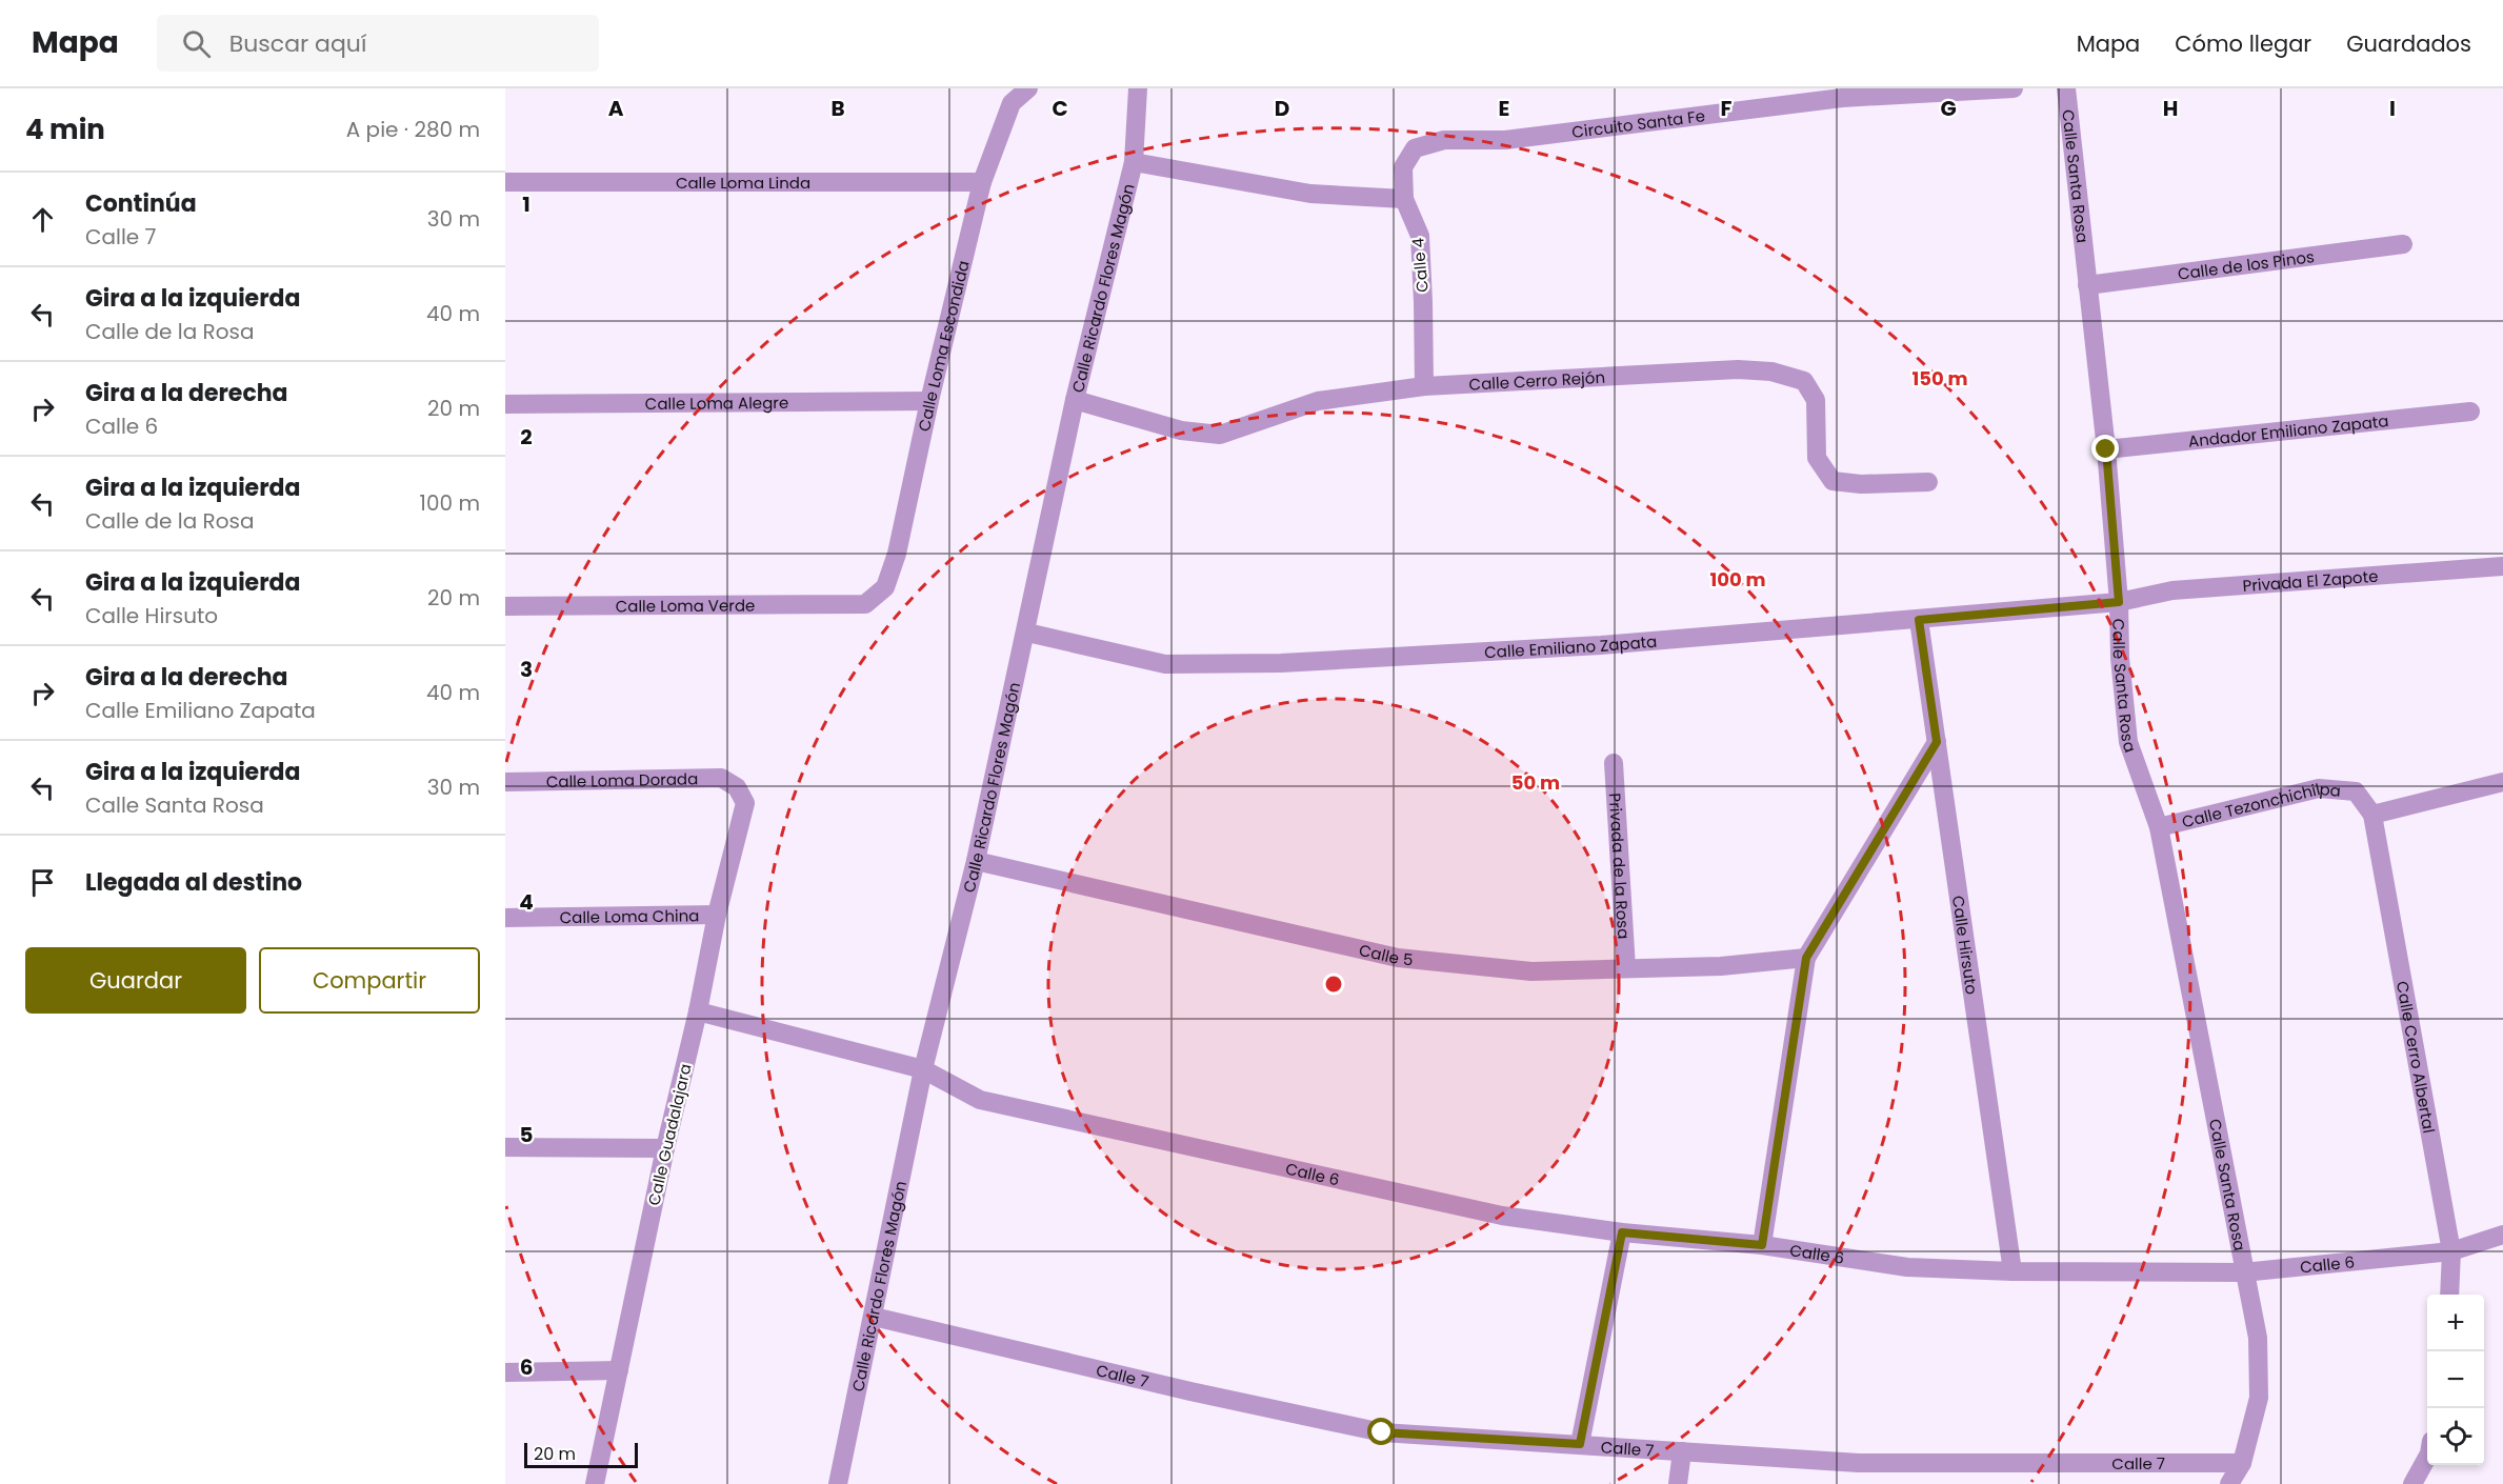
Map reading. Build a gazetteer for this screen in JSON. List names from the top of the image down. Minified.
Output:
{"streets":{"street":["Circuito Santa Fe","Calle Santa Rosa","Calle Loma Linda","Calle 4","Calle de los Pinos","Calle Ricardo Flores Magón","Calle Loma Escondida","Calle Cerro Rejón","Calle Loma Alegre","Andador Emiliano Zapata","Privada El Zapote","Calle Loma Verde","Calle Emiliano Zapata","Calle Loma Dorada","Calle Tezonchichilpa","Privada de la Rosa","Calle Loma China","Calle Hirsuto","Calle 5","Calle Cerro Albertal","Calle Guadalajara","Calle 6","Calle 7"]},"crossings":[["Circuito Santa Fe","Calle 4"],["Calle Santa Rosa","Calle de los Pinos"],["Calle Santa Rosa","Andador Emiliano Zapata"],["Calle Santa Rosa","Privada El Zapote"],["Calle Santa Rosa","Calle Emiliano Zapata"],["Calle Santa Rosa","Calle Tezonchichilpa"],["Calle Santa Rosa","Calle 6"],["Calle Santa Rosa","Calle 7"],["Calle Loma Linda","Calle Loma Escondida"],["Calle 4","Calle Cerro Rejón"],["Calle Ricardo Flores Magón","Calle Cerro Rejón"],["Calle Ricardo Flores Magón","Calle Emiliano Zapata"],["Calle Ricardo Flores Magón","Calle 5"],["Calle Ricardo Flores Magón","Calle 6"],["Calle Ricardo Flores Magón","Calle 7"],["Calle Loma Escondida","Calle Loma Alegre"],["Calle Loma Escondida","Calle Loma Verde"],["Privada El Zapote","Calle Emiliano Zapata"],["Calle Emiliano Zapata","Calle Hirsuto"],["Calle Loma Dorada","Calle Guadalajara"],["Calle Tezonchichilpa","Calle Cerro Albertal"],["Privada de la Rosa","Calle 5"],["Calle Loma China","Calle Guadalajara"],["Calle Hirsuto","Calle 6"],["Calle Cerro Albertal","Calle 6"],["Calle Guadalajara","Calle 6"]],"scale_bar":"20 m","page":{"header":"Mapa","search":"Buscar aquí","nav":["Mapa","Cómo llegar","Guardados"],"heading":["4 min","A pie · 280 m"],"list":[["Continúa","Calle 7","30 m"],["Gira a la izquierda","Calle de la Rosa","40 m"],["Gira a la derecha","Calle 6","20 m"],["Gira a la izquierda","Calle de la Rosa","100 m"],["Gira a la izquierda","Calle Hirsuto","20 m"],["Gira a la derecha","Calle Emiliano Zapata","40 m"],["Gira a la izquierda","Calle Santa Rosa","30 m"],"Llegada al destino"],"buttons":["Guardar","Compartir"],"map_buttons":["+","−"],"scale":"20 m"},"grid":{"columns":["A","B","C","D","E","F","G","H","I"],"rows":["1","2","3","4","5","6"]},"rings":["150 m","100 m","50 m"]}
